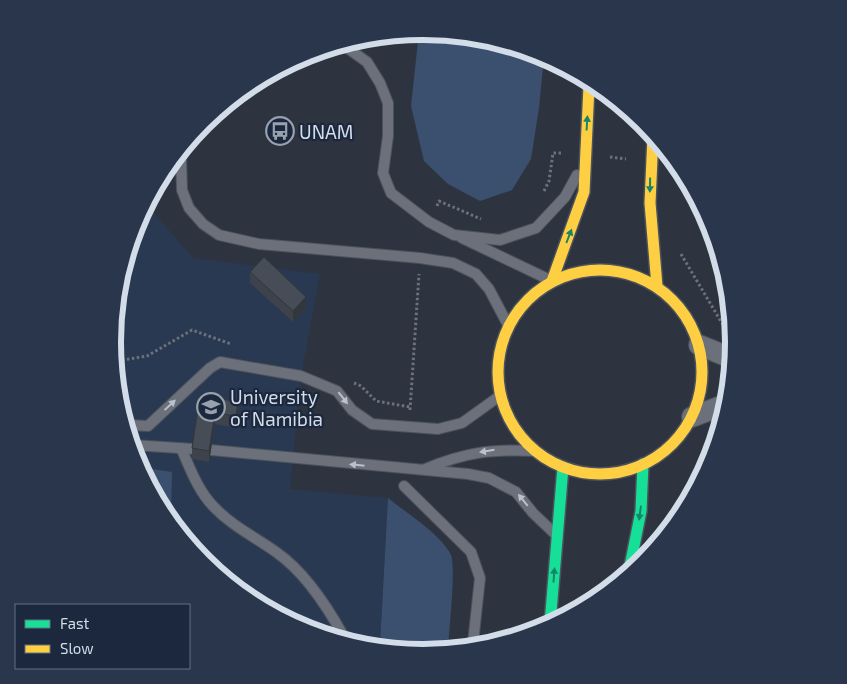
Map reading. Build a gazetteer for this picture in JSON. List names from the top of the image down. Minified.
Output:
{"places":{"bus stop":["UNAM"],"school or university":["University of Namibia"]},"legend":["Fast","Slow"]}
